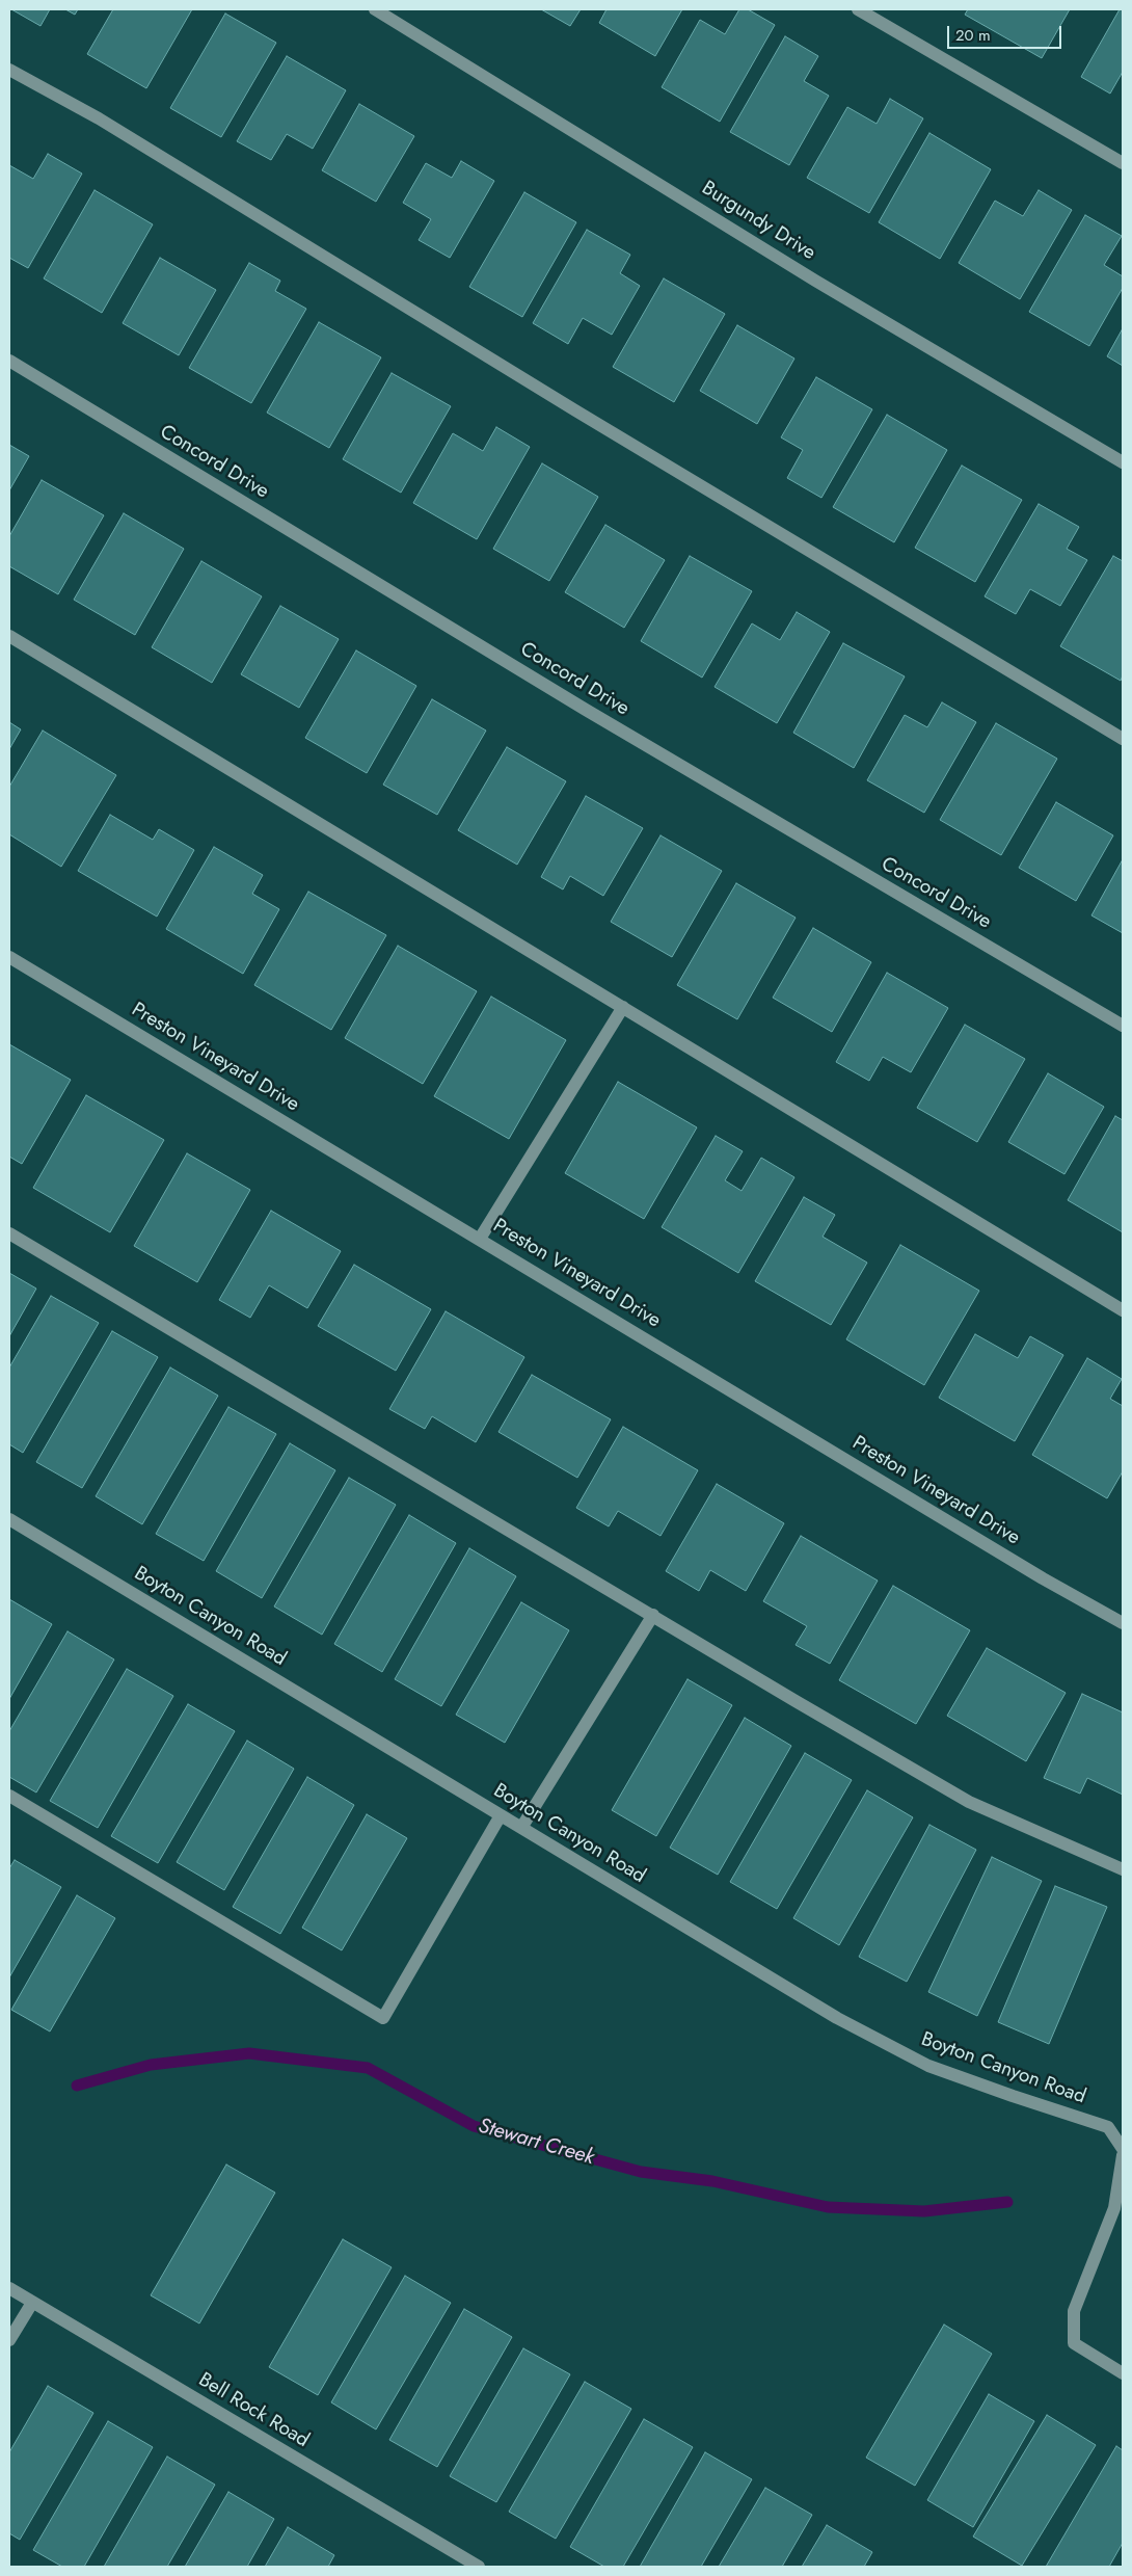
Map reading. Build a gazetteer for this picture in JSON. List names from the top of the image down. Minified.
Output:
{"streets":{"street":["Burgundy Drive","Concord Drive","Preston Vineyard Drive","Boyton Canyon Road","Bell Rock Road"]},"water":["Stewart Creek"],"scale_bar":"20 m"}
